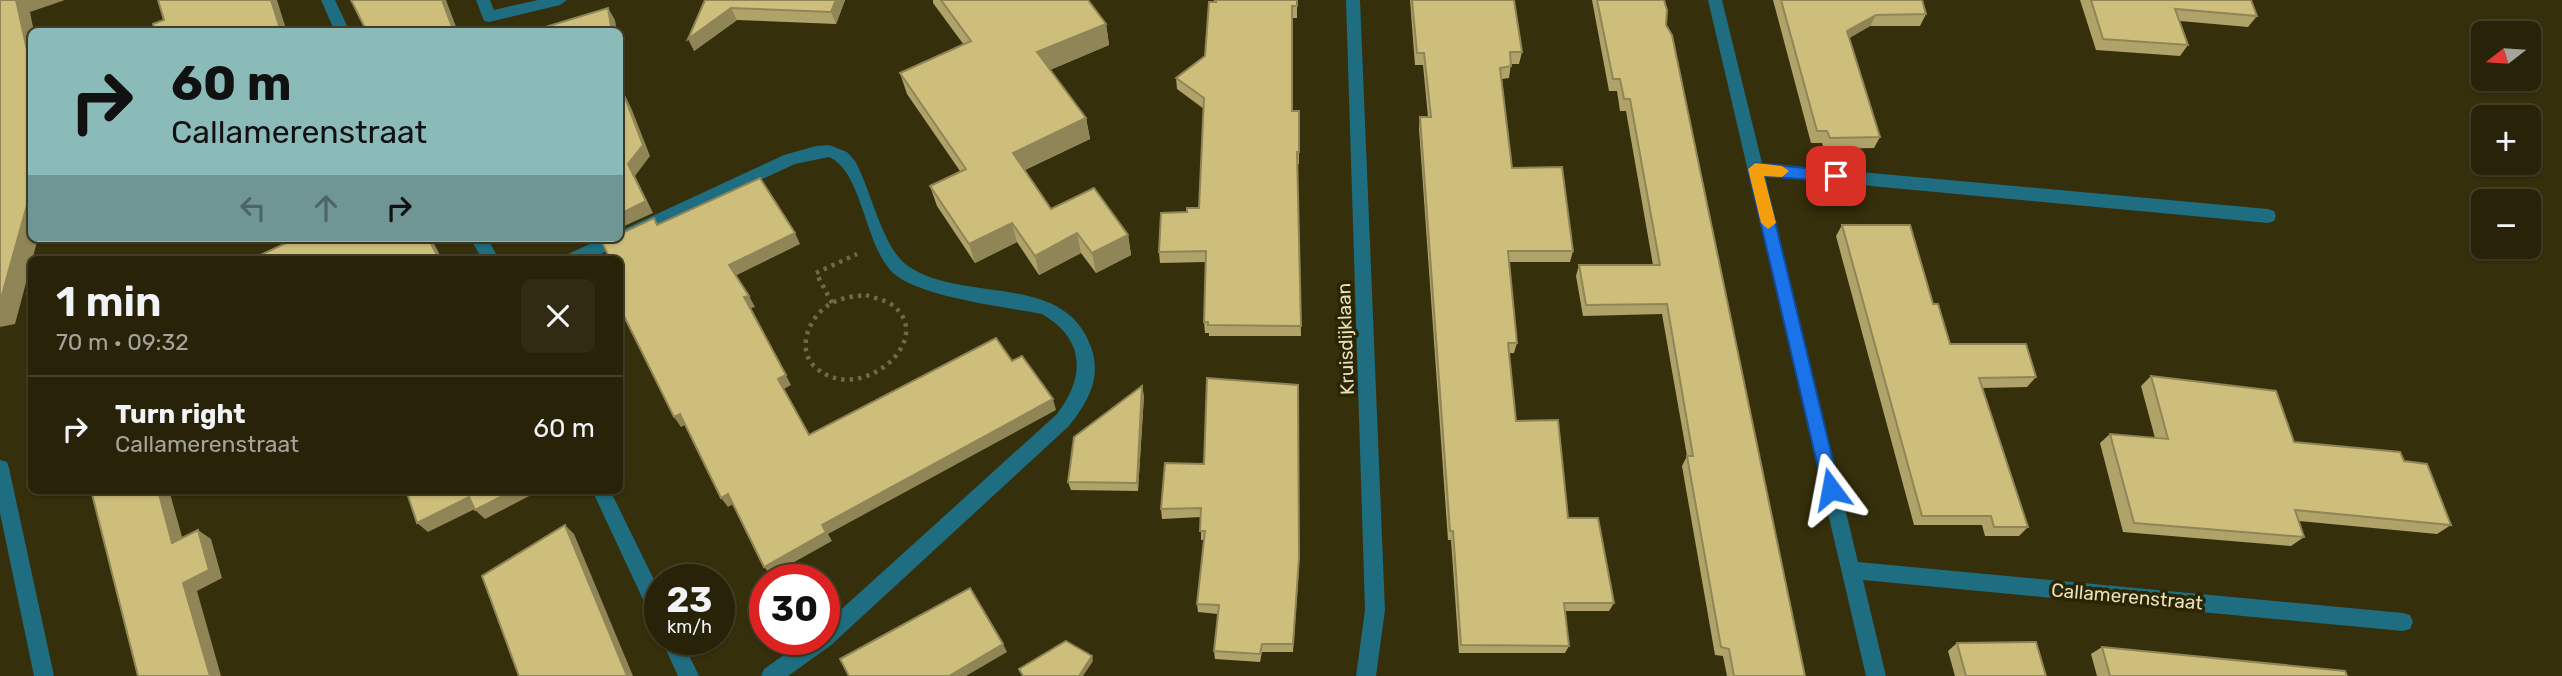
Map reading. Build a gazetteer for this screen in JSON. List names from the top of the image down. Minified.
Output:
{"streets":{"street":["Kruisdijklaan","Callamerenstraat"]},"north":"left","page":{"map_buttons":["+","−"],"turn":["60 m","Callamerenstraat"],"heading":["1 min","70 m · 09:32"],"list":[{"name":"Turn right","note":"Callamerenstraat","value":"60 m"}],"speed":"23 km/h","limit":"30"}}
